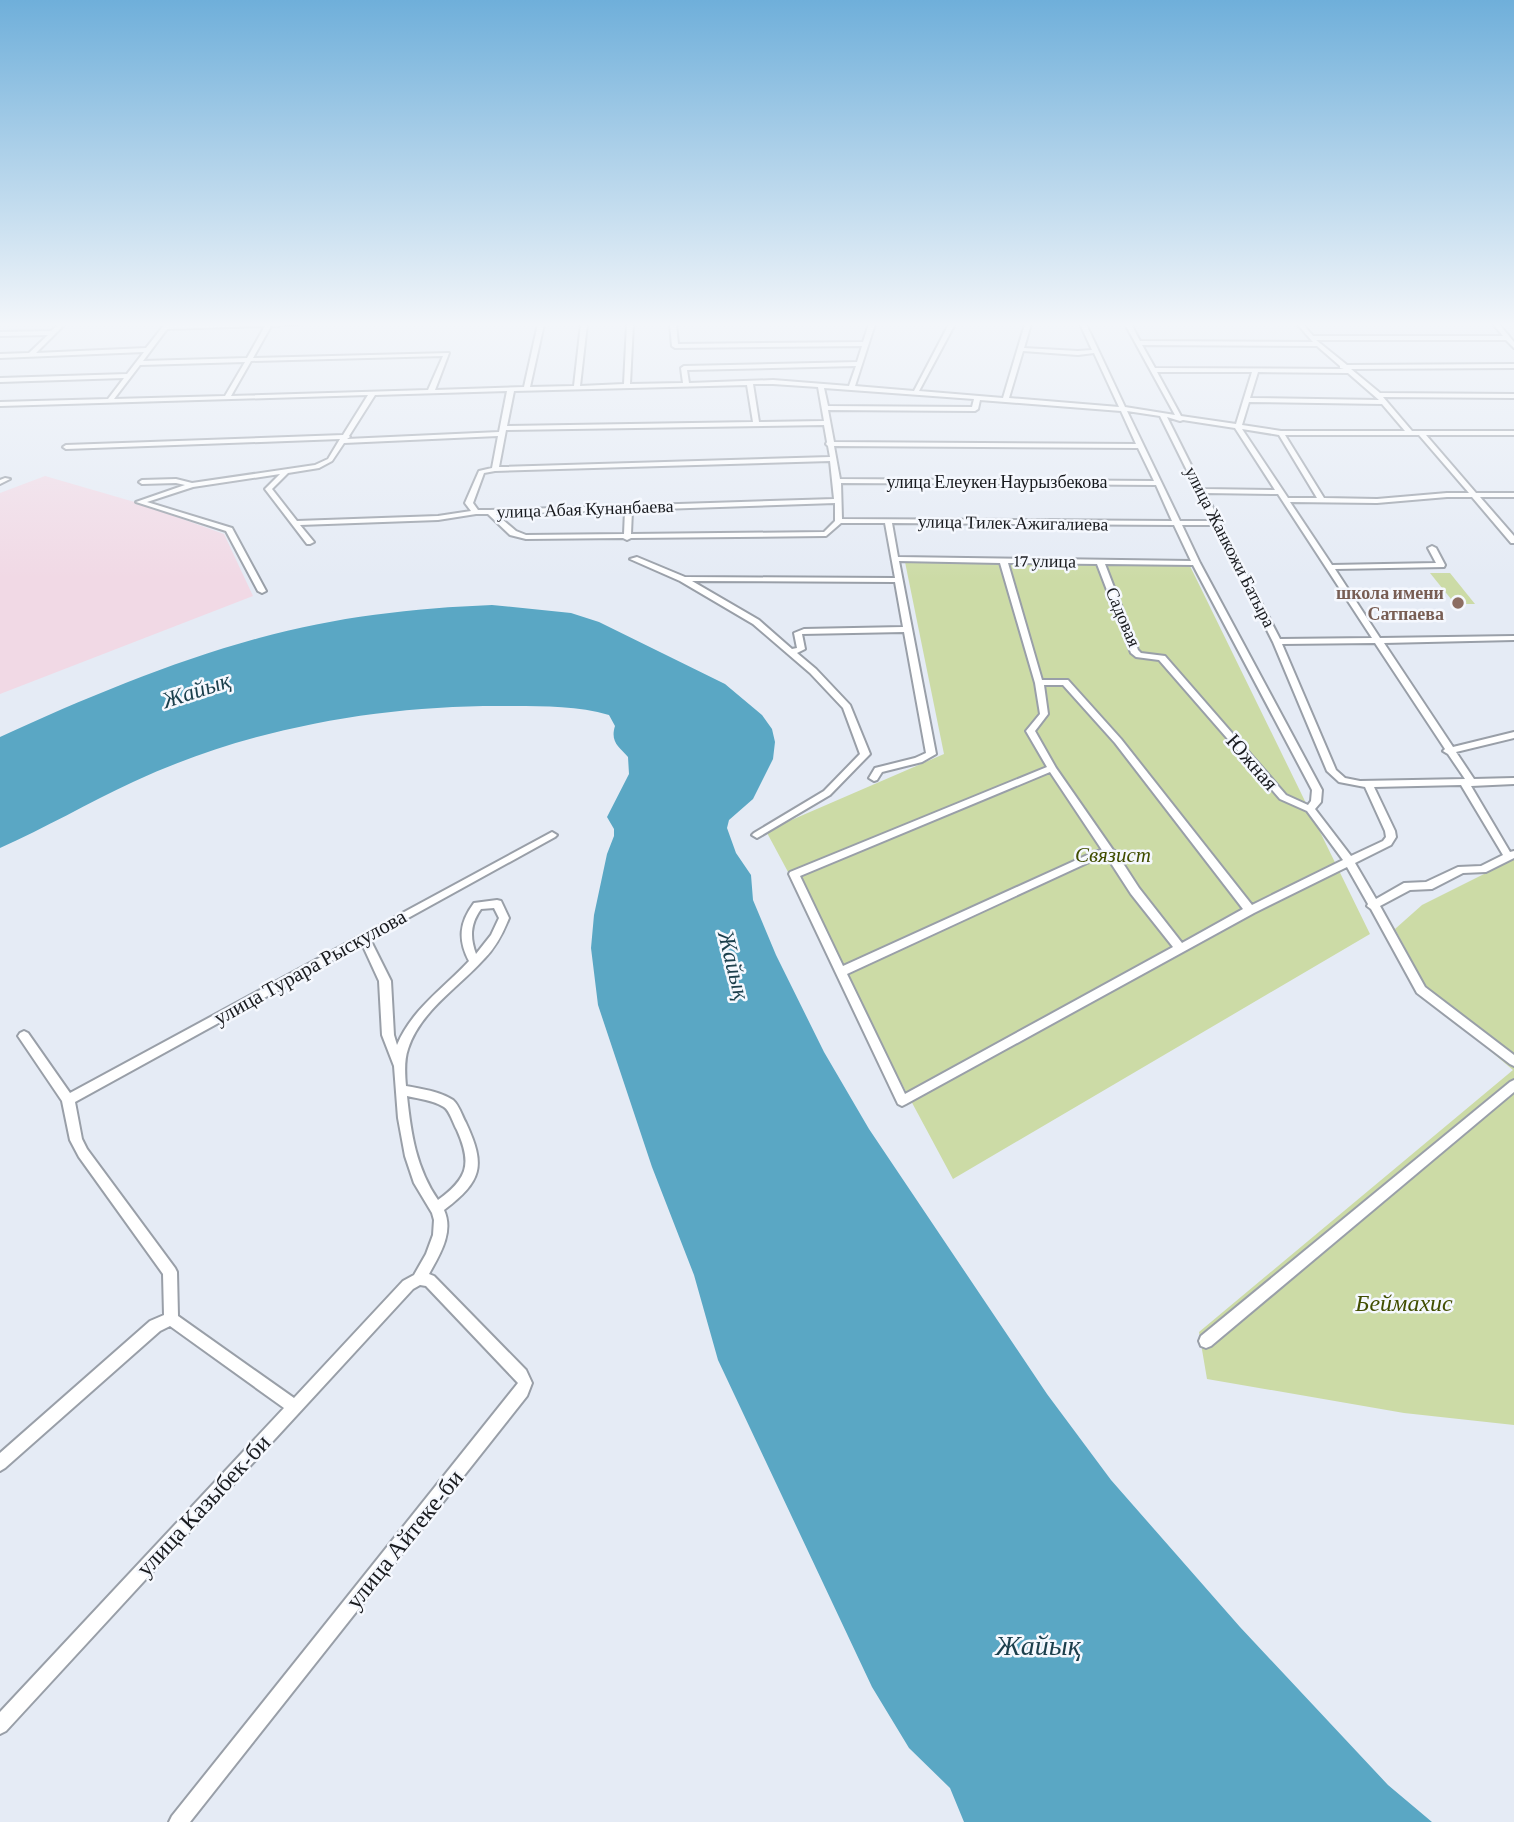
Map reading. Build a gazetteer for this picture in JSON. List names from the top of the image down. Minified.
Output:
{"streets":{"street":["улица Елеукен Наурызбекова","улица Абая Кунанбаева","улица Тилек Ажигалиева","улица Жанкожи Батыра","17 улица","Садовая","Южная","улица Турара Рыскулова","улица Казыбек-би","улица Айтеке-би"]},"crossings":[["улица Тилек Ажигалиева","улица Жанкожи Батыра"],["17 улица","Садовая"],["Садовая","Южная"],["улица Казыбек-би","улица Айтеке-би"]],"water":["Жайық"],"parks":["Связист","Беймахис"],"places":["школа имени Сатпаева"]}
